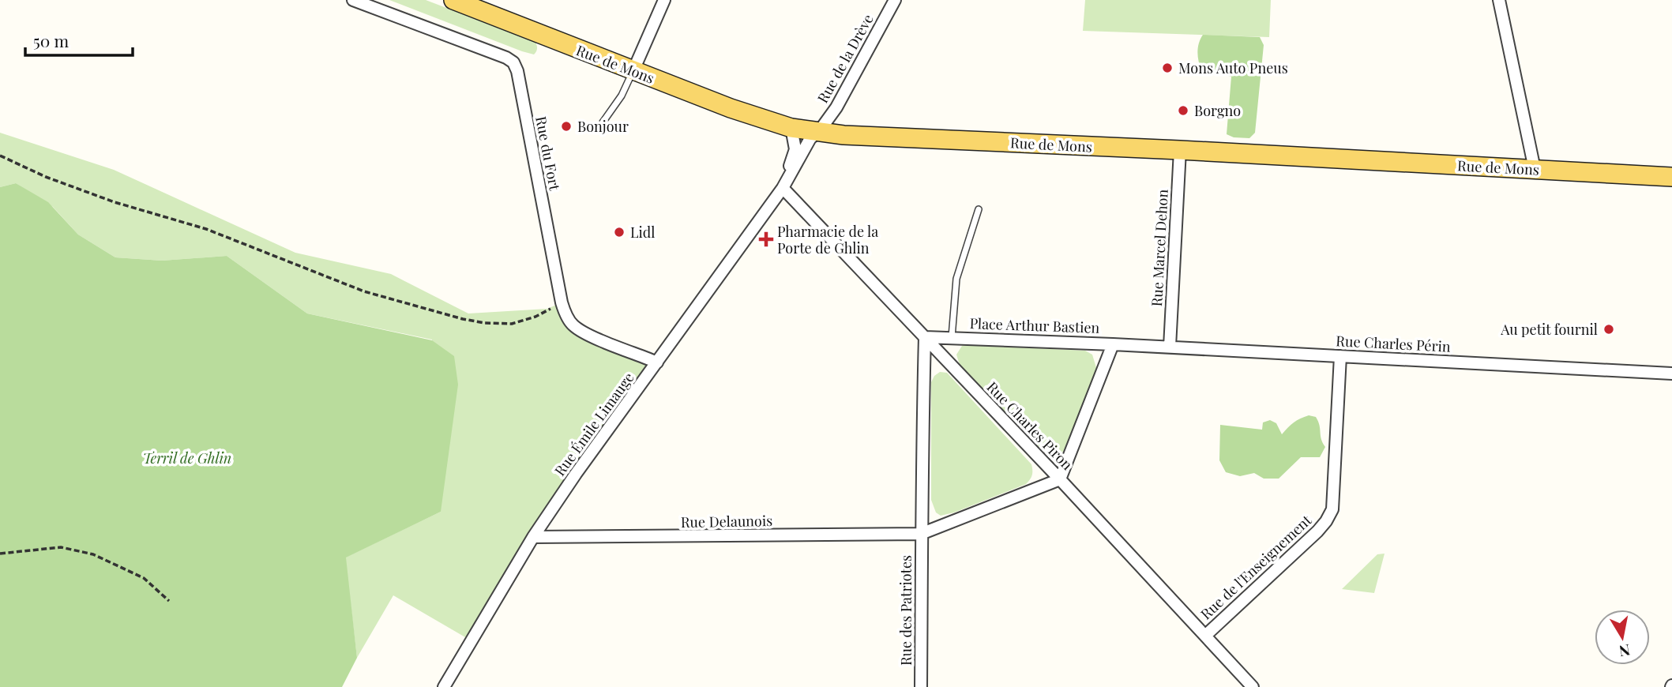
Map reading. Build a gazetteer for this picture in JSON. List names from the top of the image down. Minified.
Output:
{"streets":{"main road":["Rue de Mons"],"street":["Rue de la Drève","Rue du Fort","Rue Marcel Dehon","Place Arthur Bastien","Rue Charles Périn","Rue Émile Limauge","Rue Charles Piron","Rue Delaunois","Rue de l'Enseignement","Rue des Patriotes"]},"crossings":[["Rue de la Drève","Rue de Mons"],["Rue de la Drève","Rue Émile Limauge"],["Rue de la Drève","Rue Charles Piron"],["Rue de Mons","Rue Marcel Dehon"],["Rue du Fort","Rue Émile Limauge"],["Rue Marcel Dehon","Rue Charles Périn"],["Place Arthur Bastien","Rue Charles Périn"],["Place Arthur Bastien","Rue Charles Piron"],["Rue Charles Périn","Rue de l'Enseignement"],["Rue Émile Limauge","Rue Charles Piron"],["Rue Émile Limauge","Rue Delaunois"],["Rue Charles Piron","Rue de l'Enseignement"],["Rue Delaunois","Rue des Patriotes"]],"parks":["Terril de Ghlin"],"places":{"other":["Mons Auto Pneus","Borgno","Bonjour","Lidl","Au petit fournil"],"health":["Pharmacie de la Porte de Ghlin"]},"scale_bar":"50 m","north":"bottom"}
